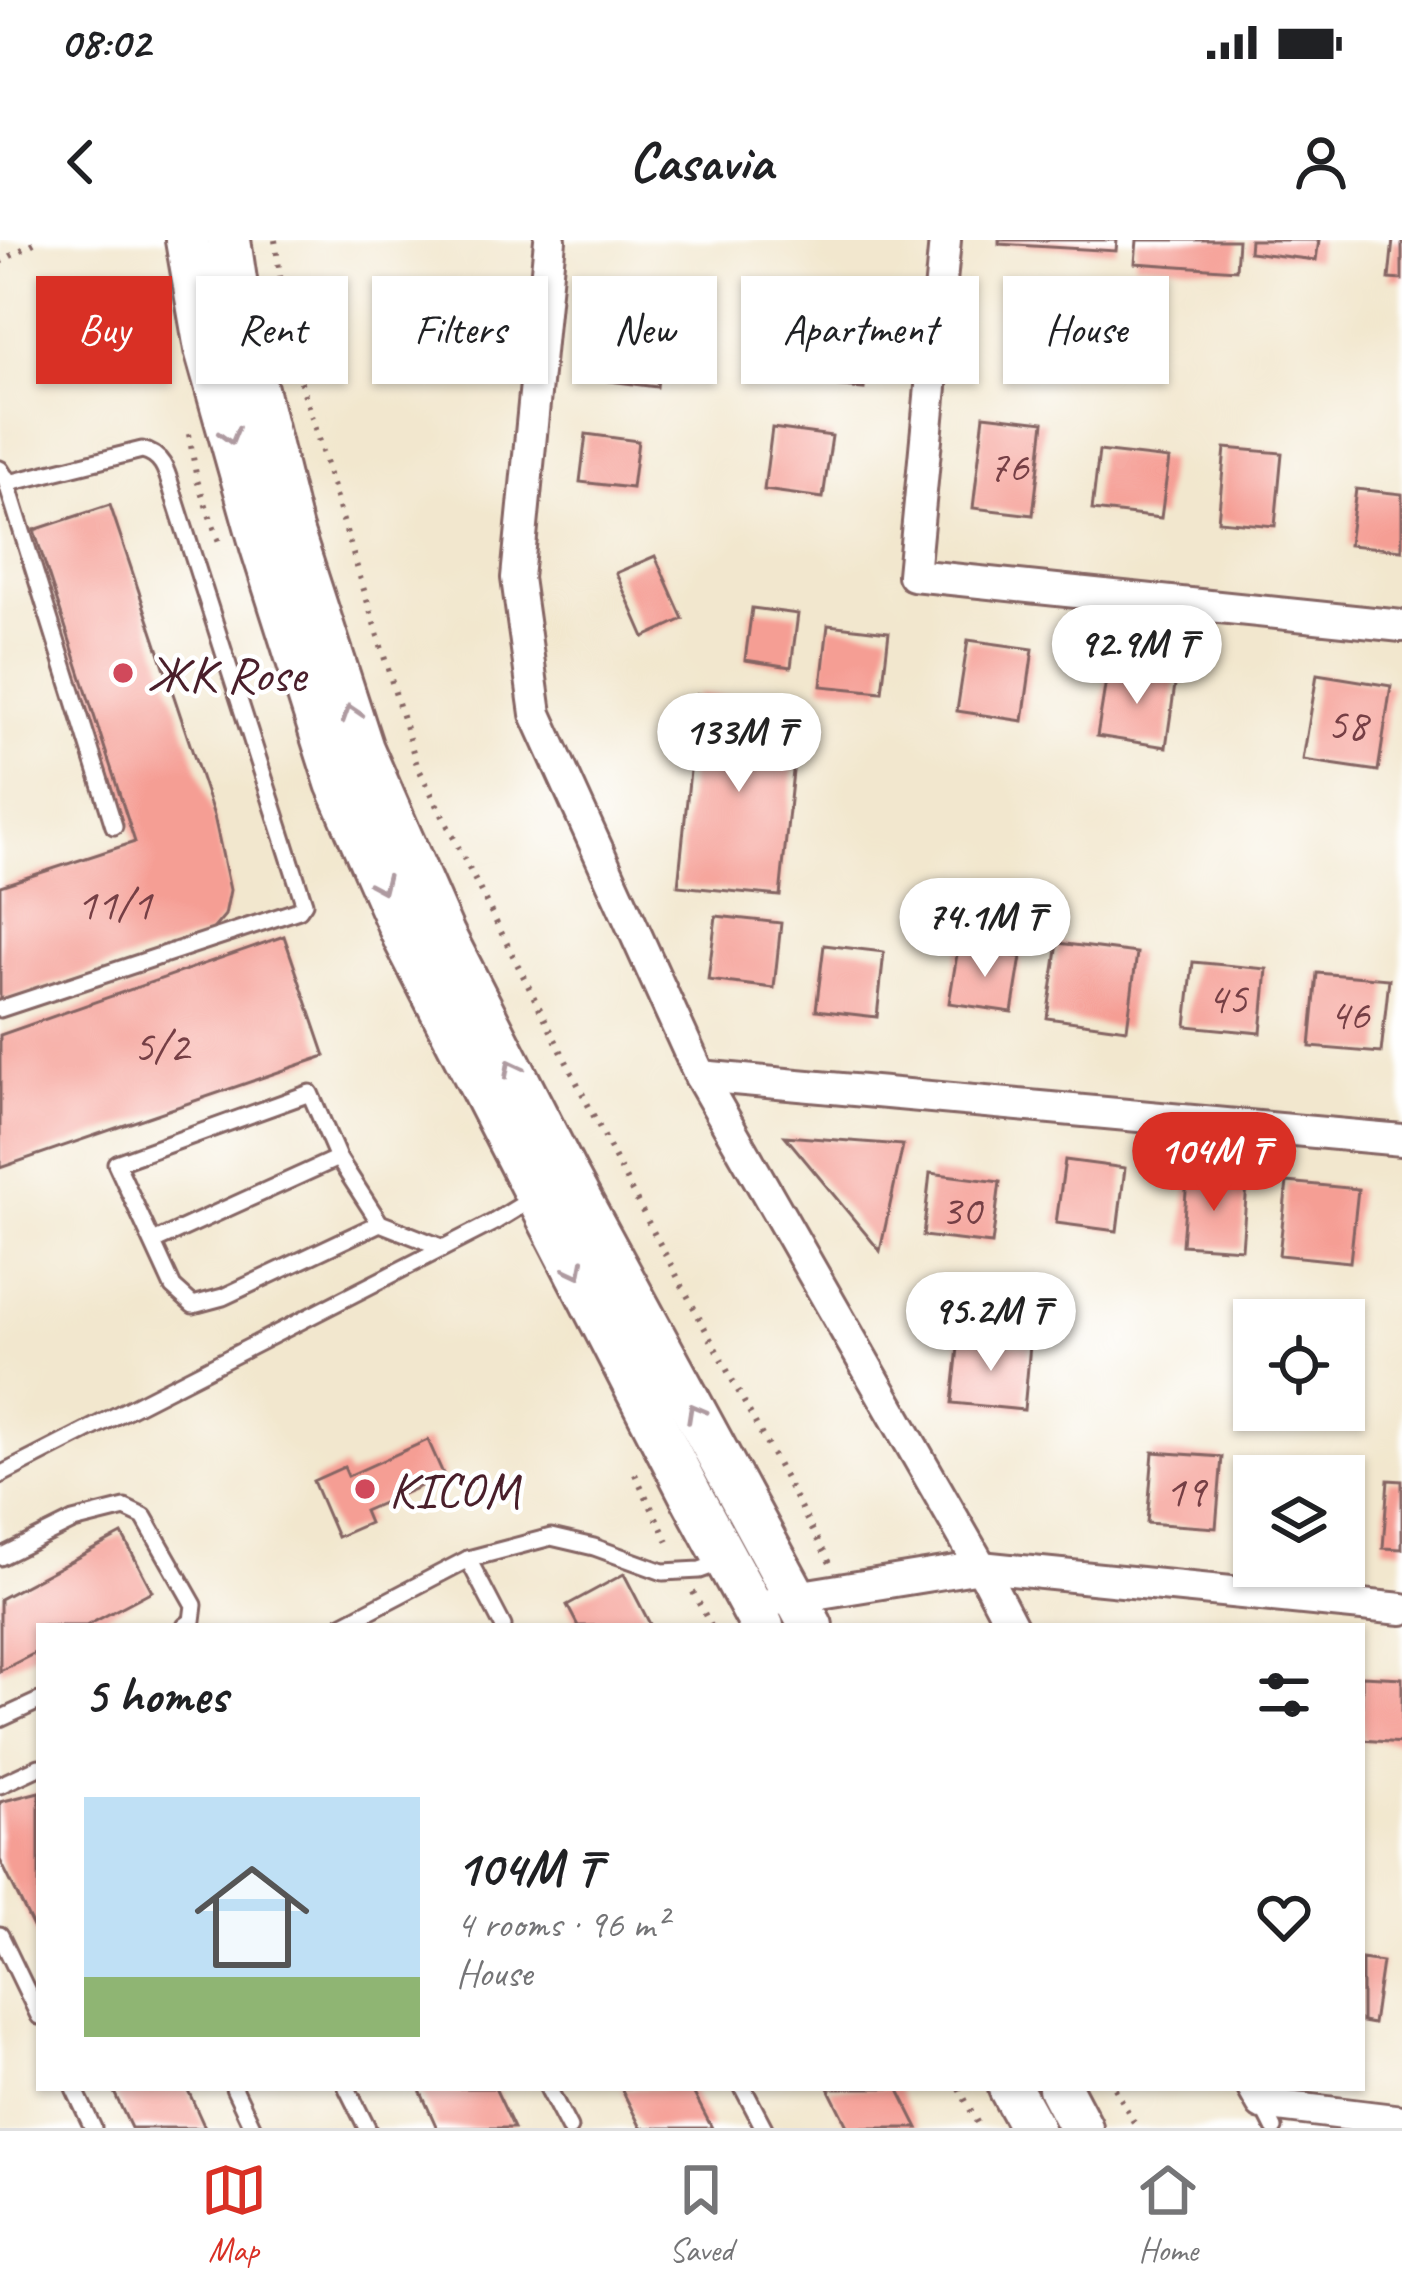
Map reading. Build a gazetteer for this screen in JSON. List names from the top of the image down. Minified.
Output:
{"places":["ЖК Rose","KICOM"],"house_numbers":["76","58","11/1","45","46","5/2","30","19"],"page":{"status":"08:02","header":"Casavia","chip":["Buy","Rent","Filters","New","Apartment","House"],"price":["92.9M ₸","133M ₸","74.1M ₸","104M ₸","95.2M ₸"],"heading":"5 homes","list":[{"name":"104M ₸","note":"4 rooms · 96 m² · House"}],"tabs":["Map","Saved","Home"]}}
